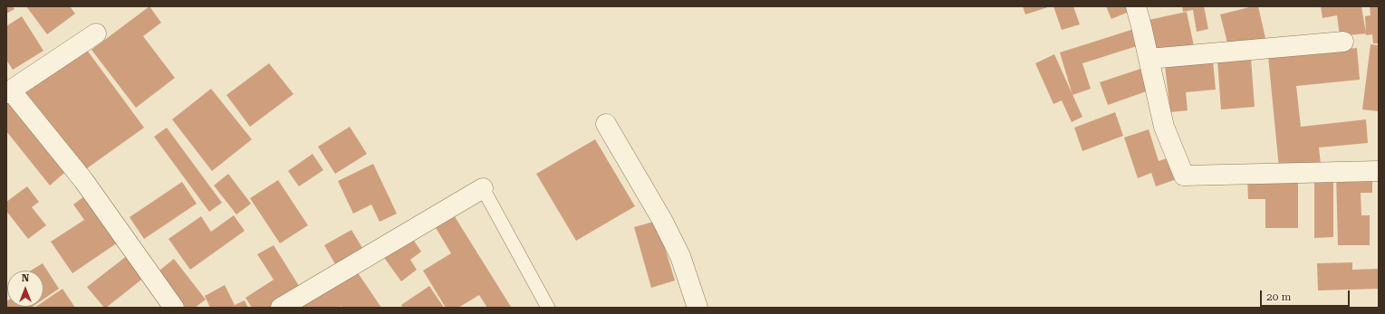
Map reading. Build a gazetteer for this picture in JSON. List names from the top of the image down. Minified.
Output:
{"scale_bar":"20 m","north":"top"}
